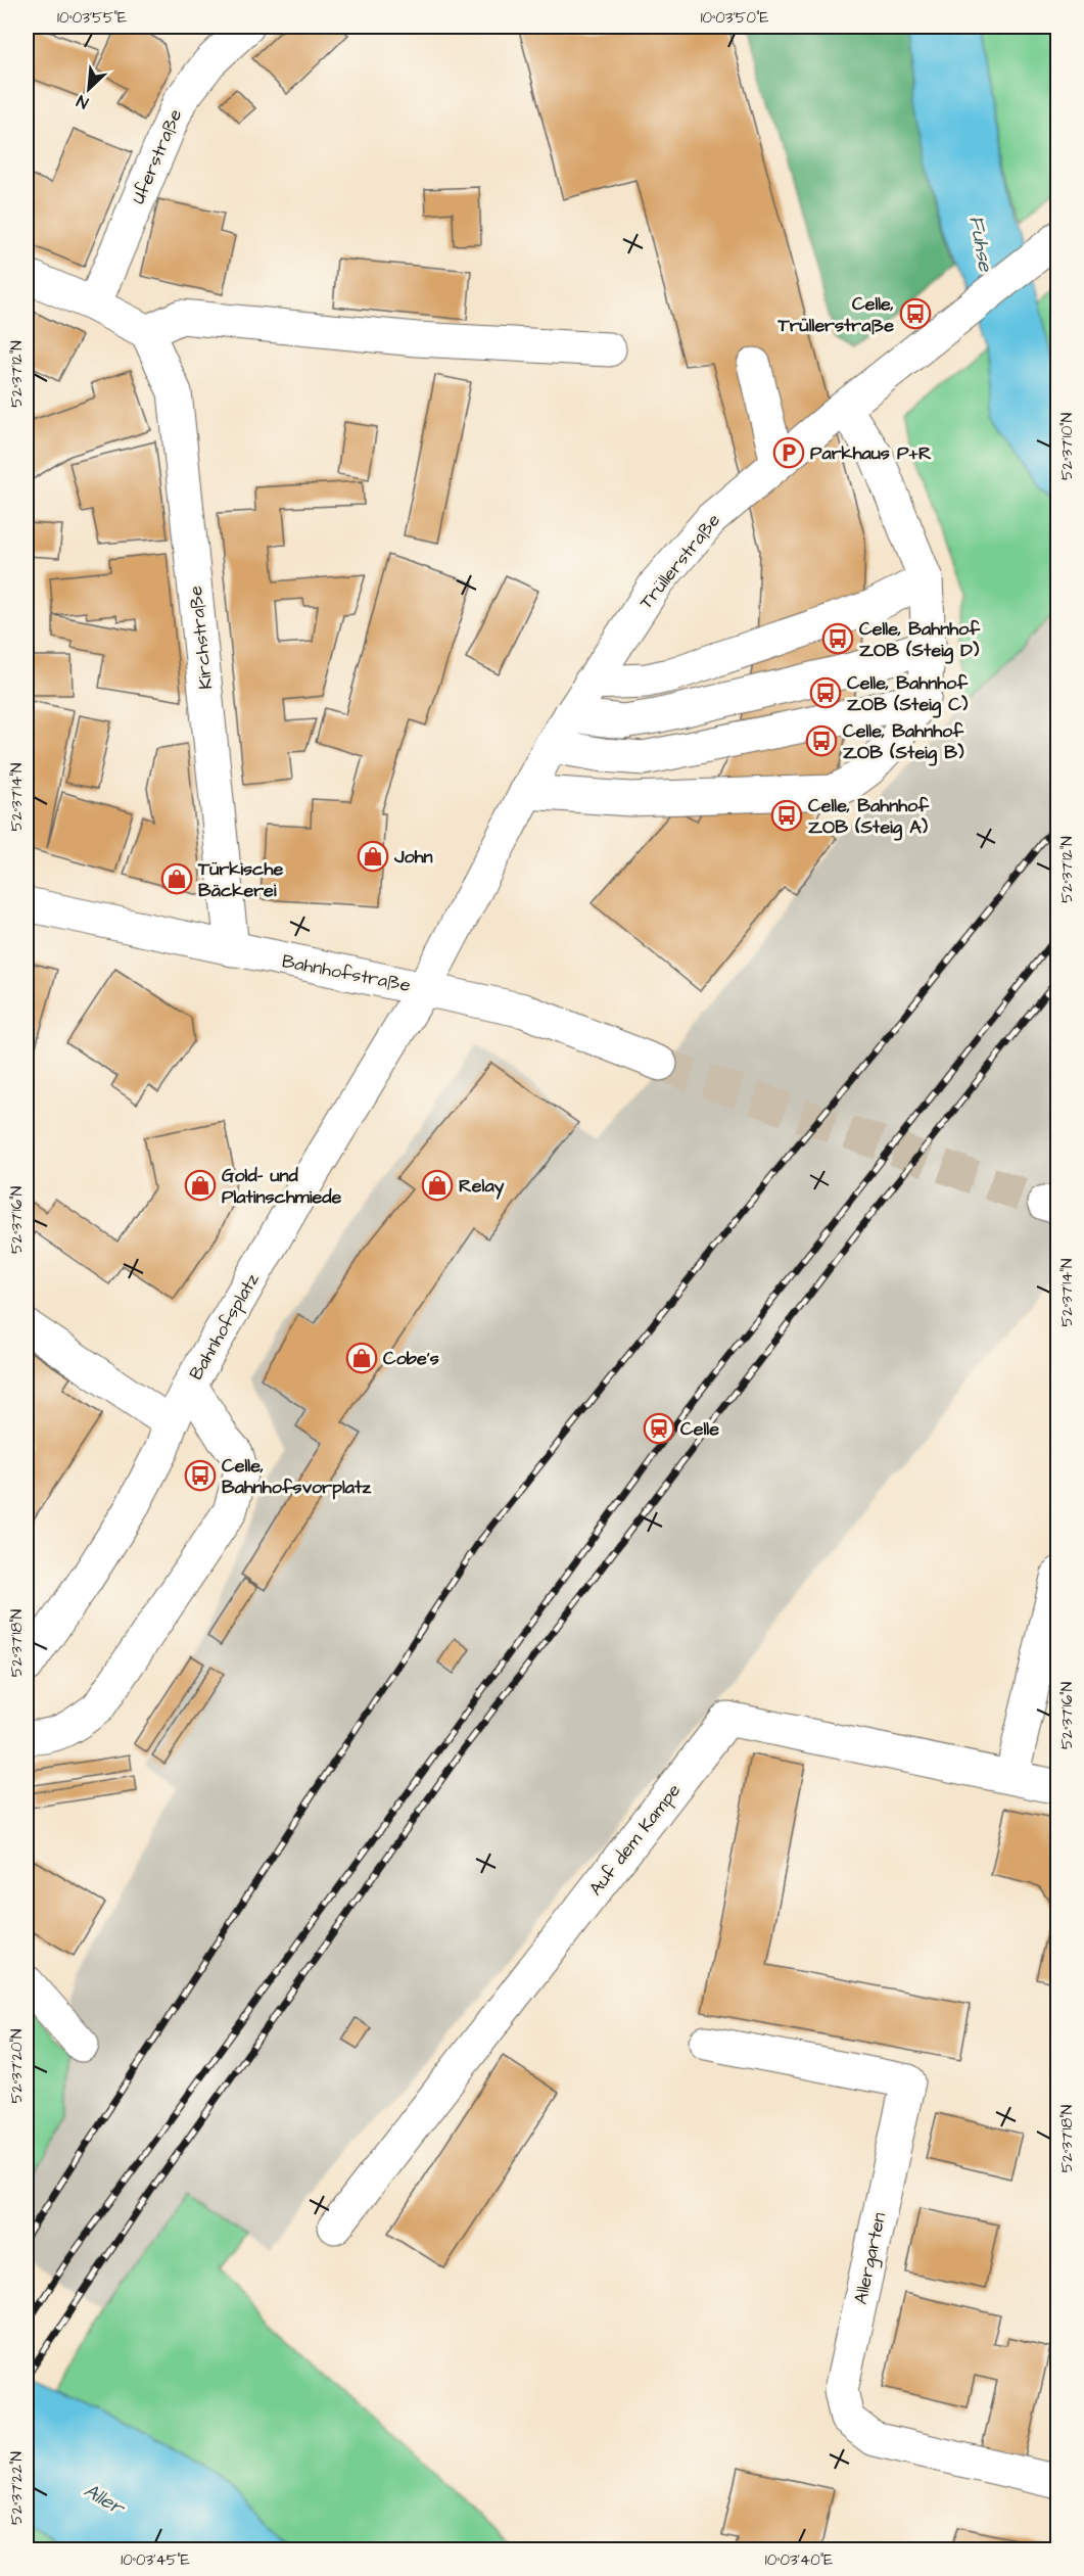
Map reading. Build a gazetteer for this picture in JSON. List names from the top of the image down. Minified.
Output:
{"streets":{"street":["Uferstraße","Trüllerstraße","Kirchstraße","Bahnhofstraße","Bahnhofsplatz","Auf dem Kampe","Allergarten"]},"crossings":[["Trüllerstraße","Bahnhofstraße"],["Trüllerstraße","Bahnhofsplatz"],["Kirchstraße","Bahnhofstraße"],["Bahnhofstraße","Bahnhofsplatz"]],"water":["Fuhse","Aller"],"places":{"bus stop":["Celle, Trüllerstraße","Celle, Bahnhof ZOB (Steig D)","Celle, Bahnhof ZOB (Steig C)","Celle, Bahnhof ZOB (Steig B)","Celle, Bahnhof ZOB (Steig A)","Celle, Bahnhofsvorplatz"],"parking":["Parkhaus P+R"],"shop":["John","Türkische Bäckerei","Gold- und Platinschmiede","Relay","Cobe's"],"station":["Celle"]},"north":"bottom left","coordinates":["10°03'55\"E","10°03'50\"E","52°37'12\"N","52°37'10\"N","52°37'14\"N","52°37'16\"N","52°37'18\"N","52°37'20\"N","52°37'22\"N","10°03'45\"E","10°03'40\"E"]}
